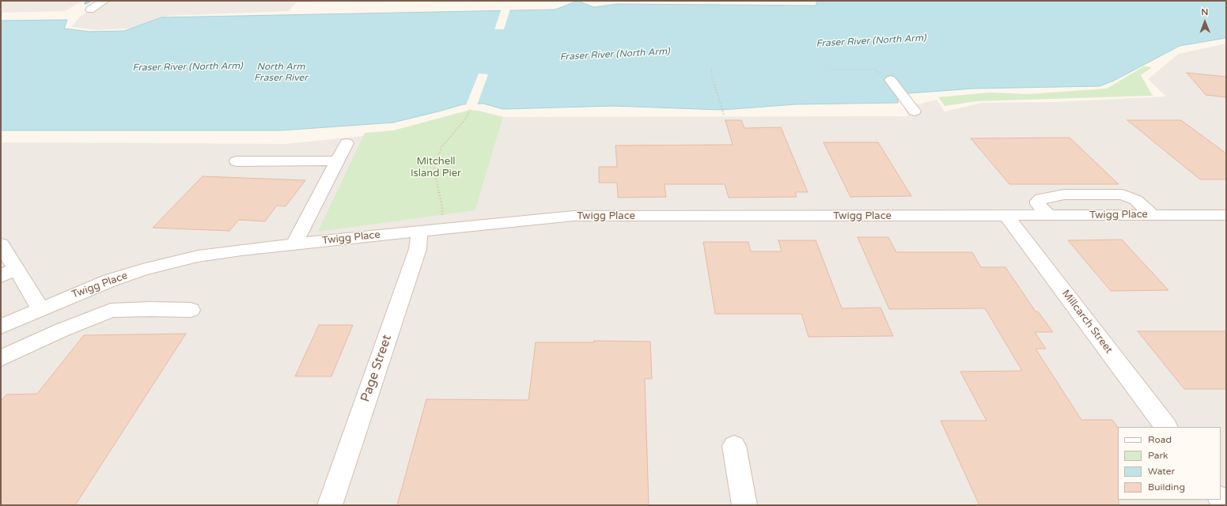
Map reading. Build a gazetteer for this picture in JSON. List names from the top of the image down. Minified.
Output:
{"streets":{"street":["Twigg Place","Millcarch Street","Page Street"]},"crossings":[["Twigg Place","Millcarch Street"],["Twigg Place","Page Street"]],"water":["Fraser River (North Arm)","North Arm Fraser River"],"parks":["Mitchell Island Pier"],"legend":["Road","Park","Water","Building"],"north":"top"}
